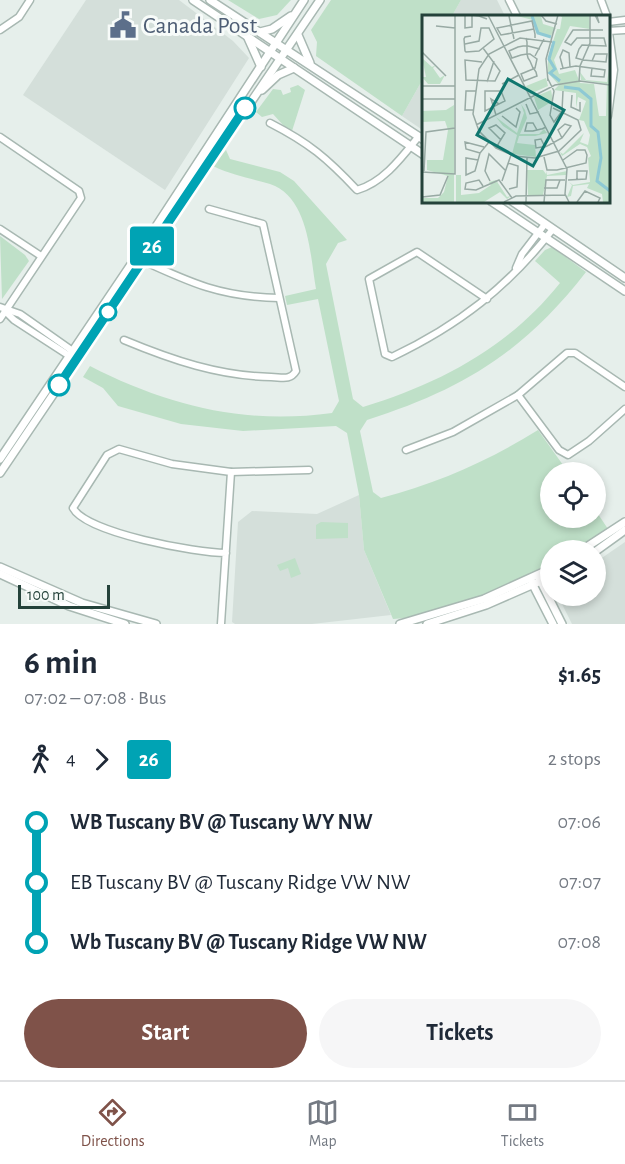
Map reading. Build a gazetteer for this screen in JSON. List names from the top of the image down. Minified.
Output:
{"places":{"public building":["Canada Post"]},"lines":["bus line 26"],"scale_bar":"100 m","page":{"on_map":"26","scale":"100 m","heading":["6 min","07:02 – 07:08 · Bus","$1.65"],"legs":["4","26","2 stops"],"list":[{"name":"WB Tuscany BV @ Tuscany WY NW","value":"07:06"},{"name":"EB Tuscany BV @ Tuscany Ridge VW NW","value":"07:07"},{"name":"Wb Tuscany BV @ Tuscany Ridge VW NW","value":"07:08"}],"buttons":["Start","Tickets"],"tabs":["Directions","Map","Tickets"]}}
